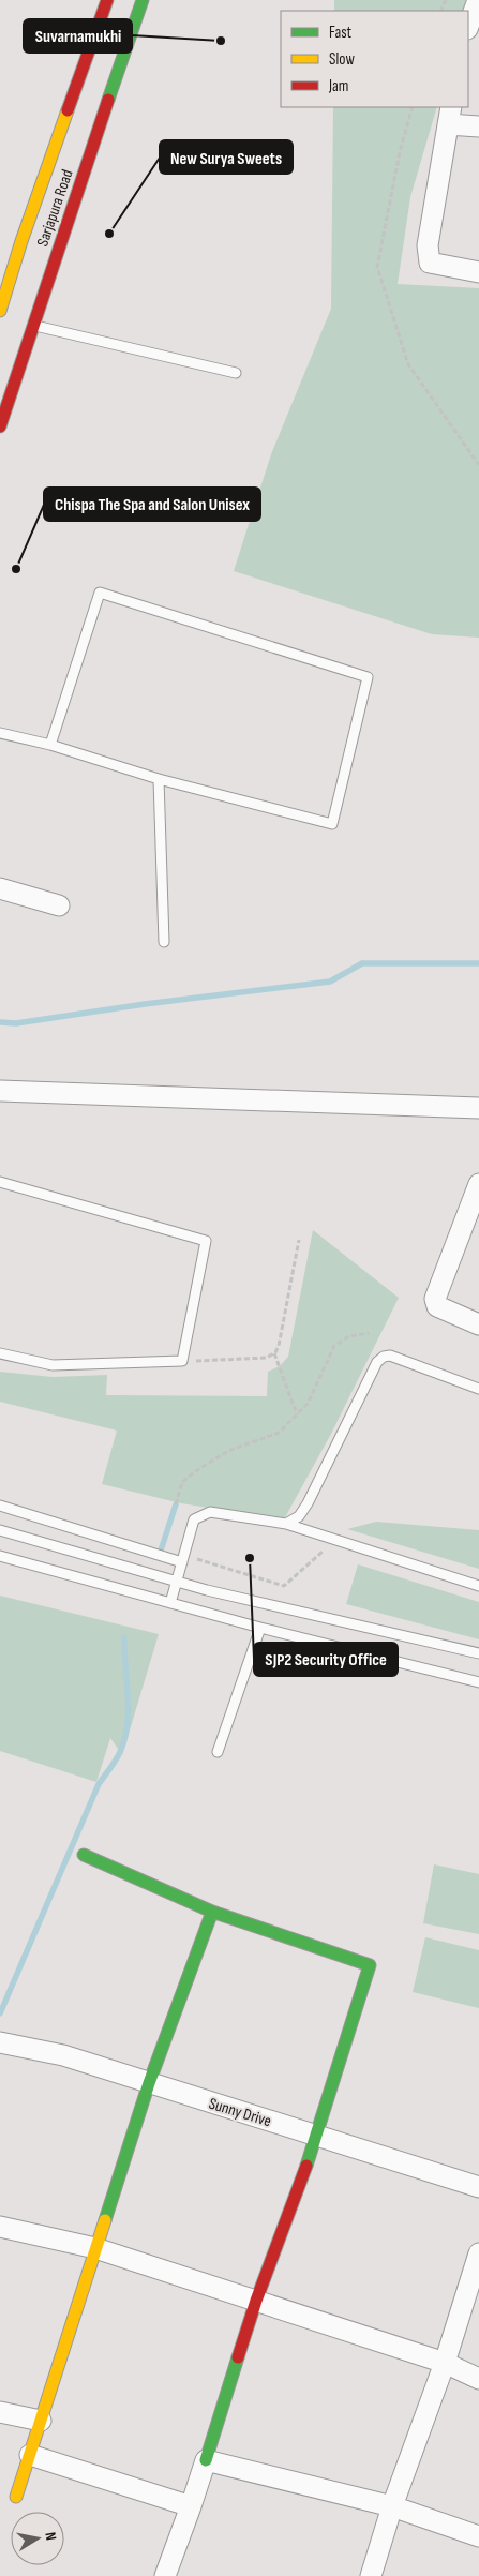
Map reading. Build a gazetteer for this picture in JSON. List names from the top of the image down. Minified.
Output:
{"streets":{"street":["Sarjapura Road","Sunny Drive"]},"places":["Suvarnamukhi","New Surya Sweets","Chispa The Spa and Salon Unisex","SJP2 Security Office"],"legend":["Fast","Slow","Jam"],"north":"right"}
